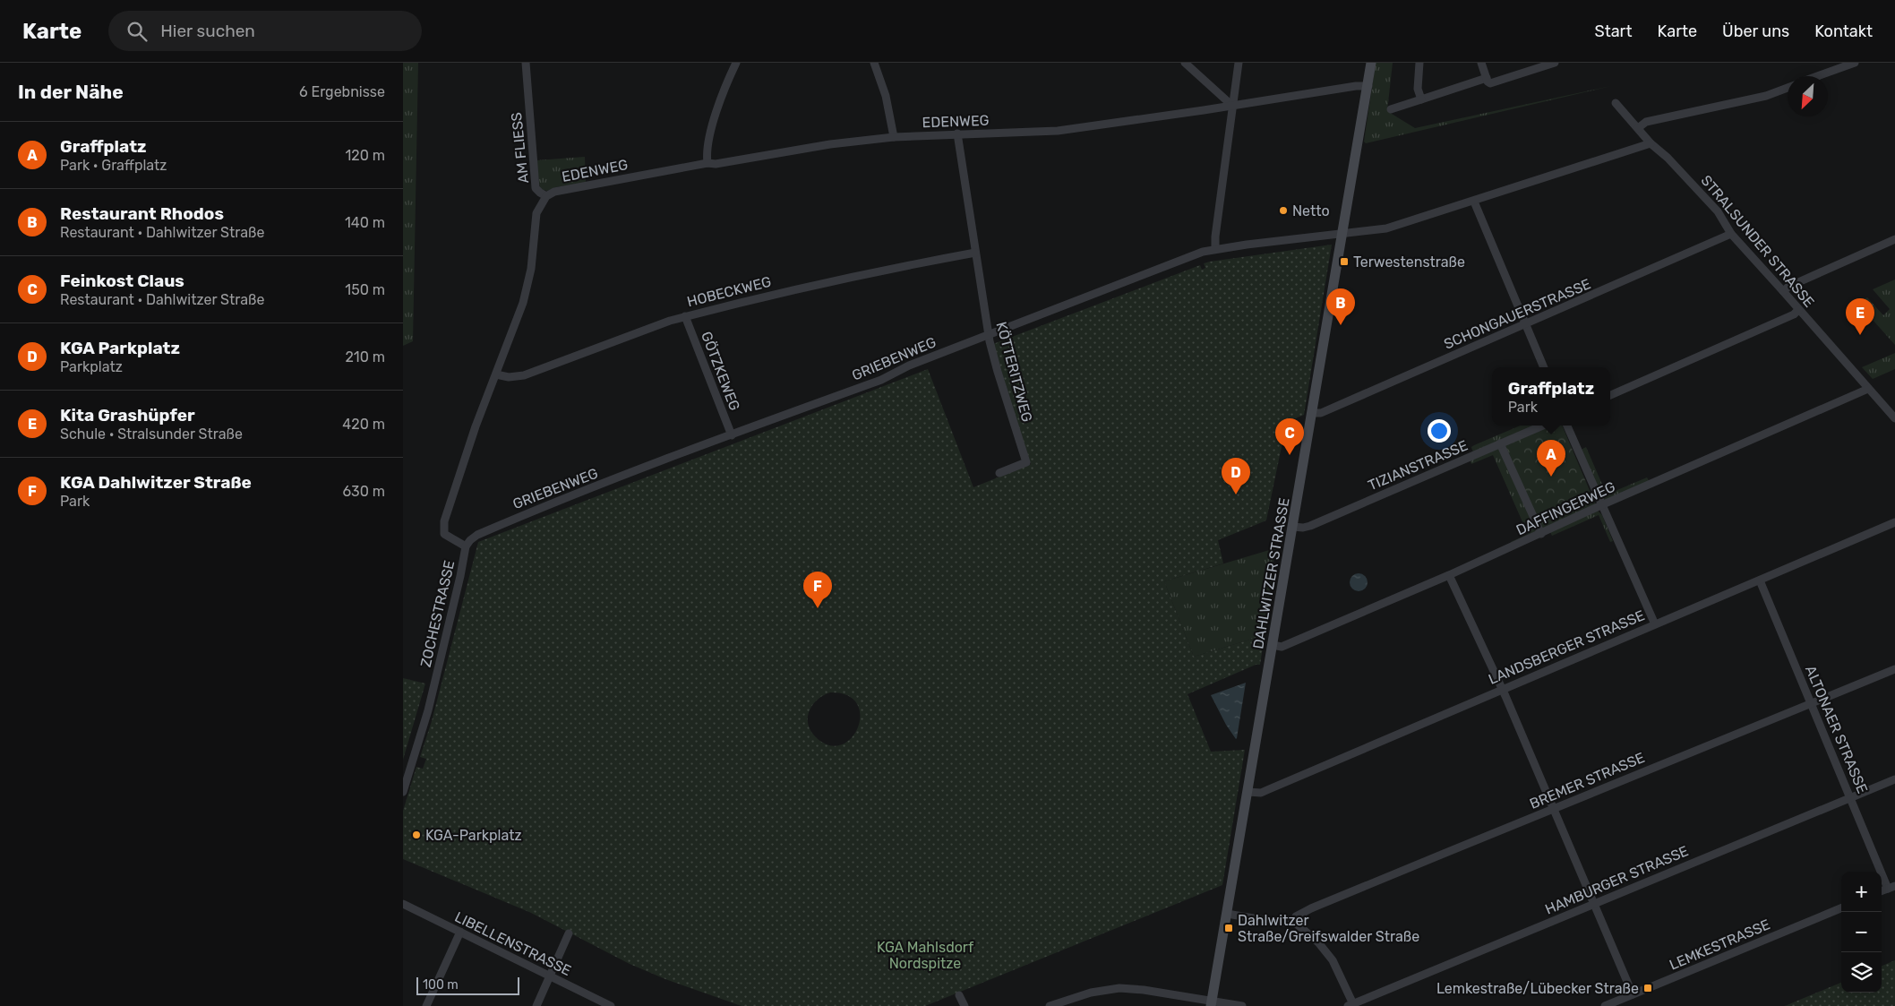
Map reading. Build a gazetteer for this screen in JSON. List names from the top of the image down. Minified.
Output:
{"streets":{"main road":["DAHLWITZER STRASSE"],"street":["EDENWEG","AM FLIESS","STRALSUNDER STRASSE","HOBECKWEG","SCHONGAUERSTRASSE","GRIEBENWEG","GÖTZKEWEG","KÖTTERITZWEG","TIZIANSTRASSE","DAFFINGERWEG","ZOCHESTRASSE","LANDSBERGER STRASSE","ALTONAER STRASSE","BREMER STRASSE","HAMBURGER STRASSE","LIBELLENSTRASSE","LEMKESTRASSE"]},"crossings":[["EDENWEG","AM FLIESS"],["EDENWEG","KÖTTERITZWEG"],["EDENWEG","DAHLWITZER STRASSE"],["AM FLIESS","ZOCHESTRASSE"],["STRALSUNDER STRASSE","SCHONGAUERSTRASSE"],["STRALSUNDER STRASSE","DAFFINGERWEG"],["HOBECKWEG","GÖTZKEWEG"],["HOBECKWEG","KÖTTERITZWEG"],["HOBECKWEG","ZOCHESTRASSE"],["SCHONGAUERSTRASSE","DAHLWITZER STRASSE"],["GRIEBENWEG","GÖTZKEWEG"],["GRIEBENWEG","KÖTTERITZWEG"],["GRIEBENWEG","DAHLWITZER STRASSE"],["GRIEBENWEG","ZOCHESTRASSE"],["TIZIANSTRASSE","DAHLWITZER STRASSE"],["DAFFINGERWEG","DAHLWITZER STRASSE"],["DAHLWITZER STRASSE","LANDSBERGER STRASSE"],["LANDSBERGER STRASSE","ALTONAER STRASSE"],["ALTONAER STRASSE","BREMER STRASSE"],["ALTONAER STRASSE","HAMBURGER STRASSE"]],"parks":["KGA Mahlsdorf Nordspitze"],"places":{"other":["Netto","KGA-Parkplatz"],"transit":["Terwestenstraße","Dahlwitzer Straße/Greifswalder Straße","Lemkestraße/Lübecker Straße"]},"scale_bar":"100 m","north":"bottom left","page":{"header":"Karte","search":"Hier suchen","nav":["Start","Karte","Über uns","Kontakt"],"heading":["In der Nähe","6 Ergebnisse"],"list":[{"mark":"A","name":"Graffplatz","note":"Park · Graffplatz","value":"120 m"},{"mark":"B","name":"Restaurant Rhodos","note":"Restaurant · Dahlwitzer Straße","value":"140 m"},{"mark":"C","name":"Feinkost Claus","note":"Restaurant · Dahlwitzer Straße","value":"150 m"},{"mark":"D","name":"KGA Parkplatz","note":"Parkplatz","value":"210 m"},{"mark":"E","name":"Kita Grashüpfer","note":"Schule · Stralsunder Straße","value":"420 m"},{"mark":"F","name":"KGA Dahlwitzer Straße","note":"Park","value":"630 m"}],"pins":["B","E","C","A","D","F"],"popup":["Graffplatz","Park"],"map_buttons":["+","−"],"scale":"100 m"}}
